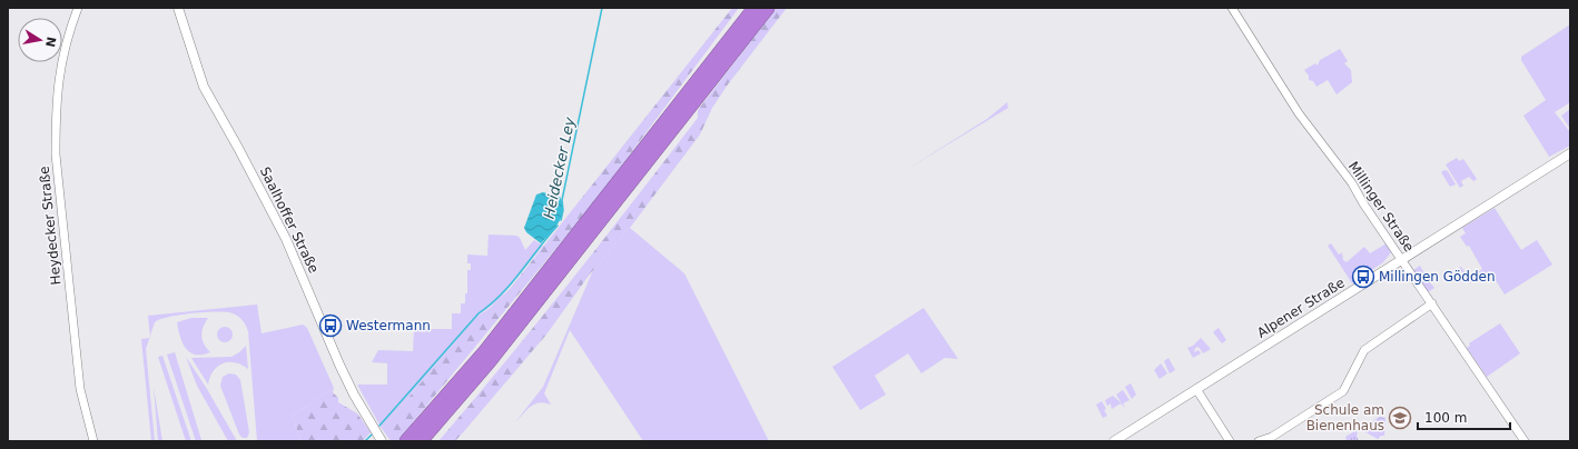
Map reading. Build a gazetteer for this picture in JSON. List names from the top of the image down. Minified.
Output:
{"streets":{"street":["Millinger Straße","Saalhoffer Straße","Heydecker Straße","Alpener Straße"]},"crossings":[["Millinger Straße","Alpener Straße"]],"water":["Heidecker Ley"],"places":{"bus stop":["Millingen Gödden","Westermann"],"school or university":["Schule am Bienenhaus"]},"scale_bar":"100 m","north":"right"}
